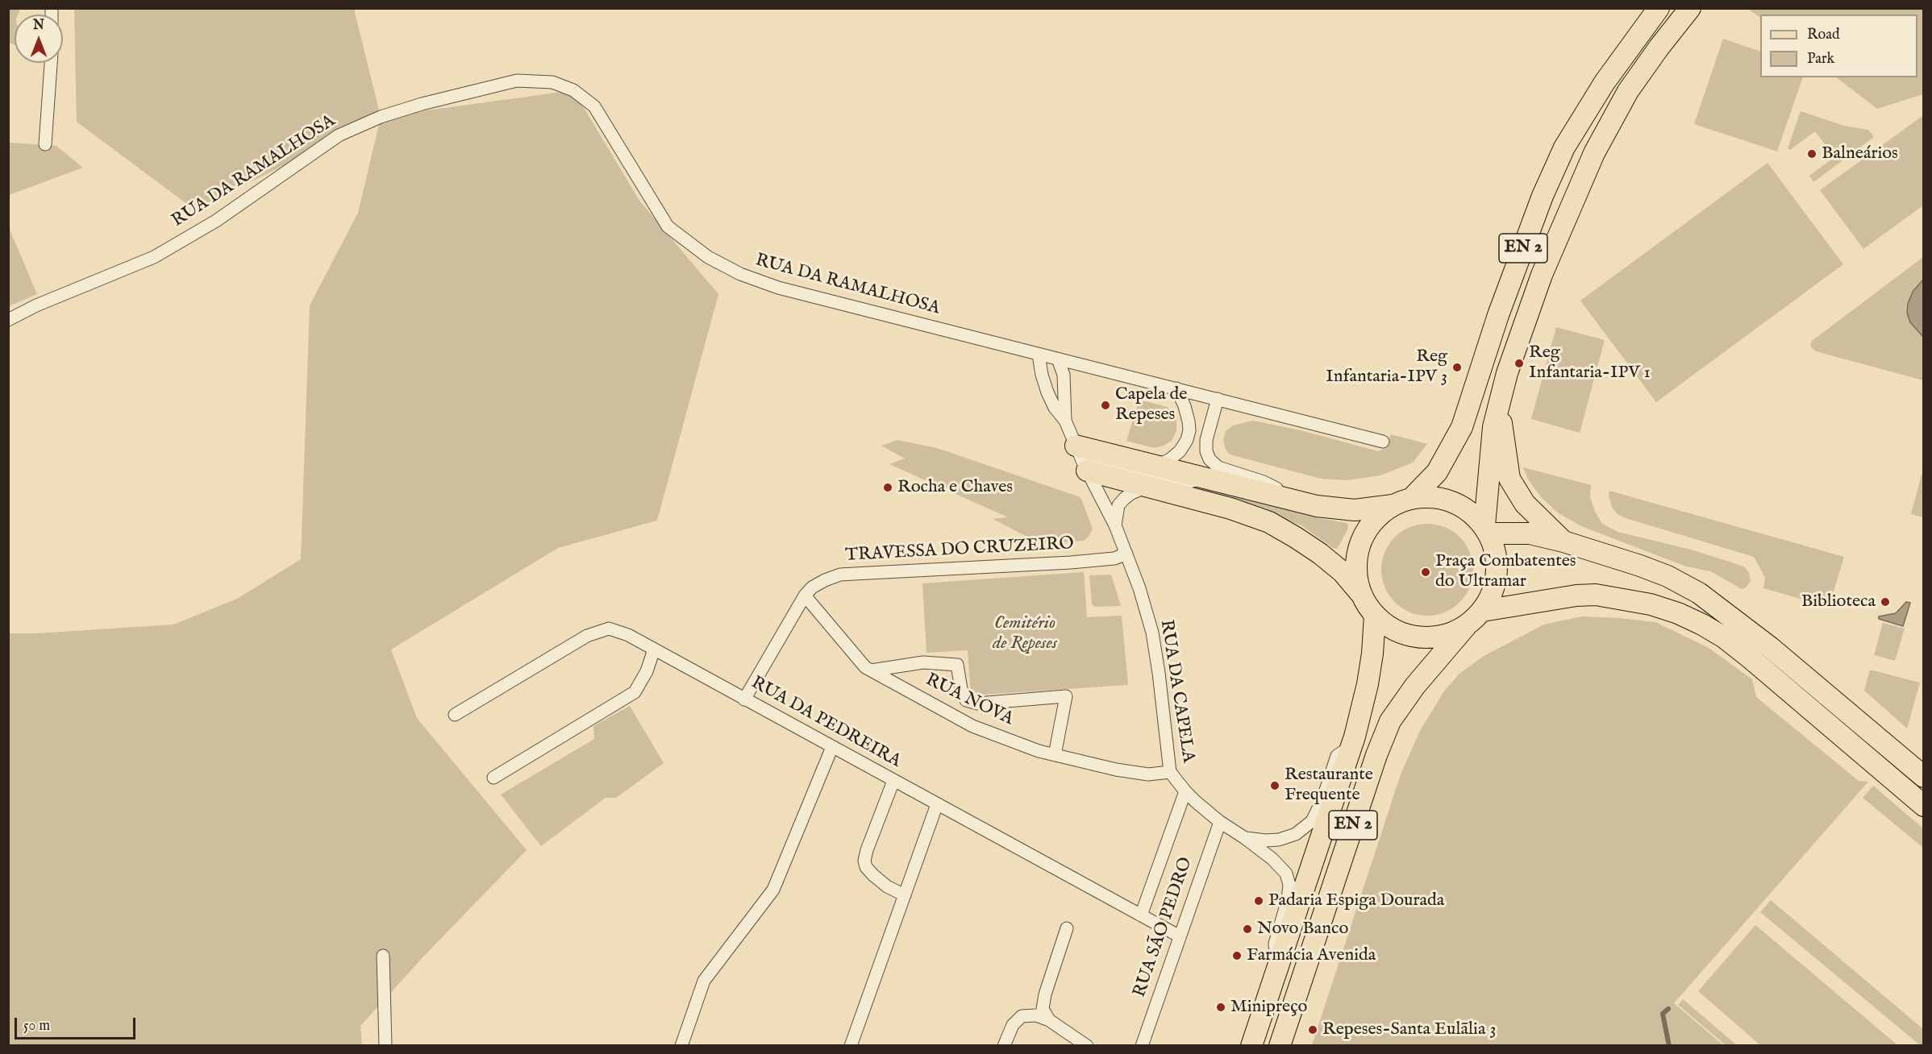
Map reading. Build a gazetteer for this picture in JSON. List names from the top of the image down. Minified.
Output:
{"streets":{"main road":["EN 2"],"street":["RUA DA RAMALHOSA","TRAVESSA DO CRUZEIRO","RUA DA CAPELA","RUA NOVA","RUA DA PEDREIRA","RUA SÃO PEDRO"]},"crossings":[["RUA DA RAMALHOSA","RUA DA CAPELA"],["EN 2","RUA DA CAPELA"],["TRAVESSA DO CRUZEIRO","RUA DA CAPELA"],["TRAVESSA DO CRUZEIRO","RUA NOVA"],["TRAVESSA DO CRUZEIRO","RUA DA PEDREIRA"],["RUA DA CAPELA","RUA NOVA"],["RUA DA CAPELA","RUA SÃO PEDRO"],["RUA DA PEDREIRA","RUA SÃO PEDRO"]],"parks":["Cemitério de Repeses"],"places":["Balneários","Reg Infantaria-IPV 1","Reg Infantaria-IPV 3","Capela de Repeses","Rocha e Chaves","Praça Combatentes do Ultramar","Biblioteca","Restaurante Frequente","Padaria Espiga Dourada","Novo Banco","Farmácia Avenida","Minipreço","Repeses-Santa Eulãlia 3"],"legend":["Road","Park"],"scale_bar":"50 m","north":"top"}
